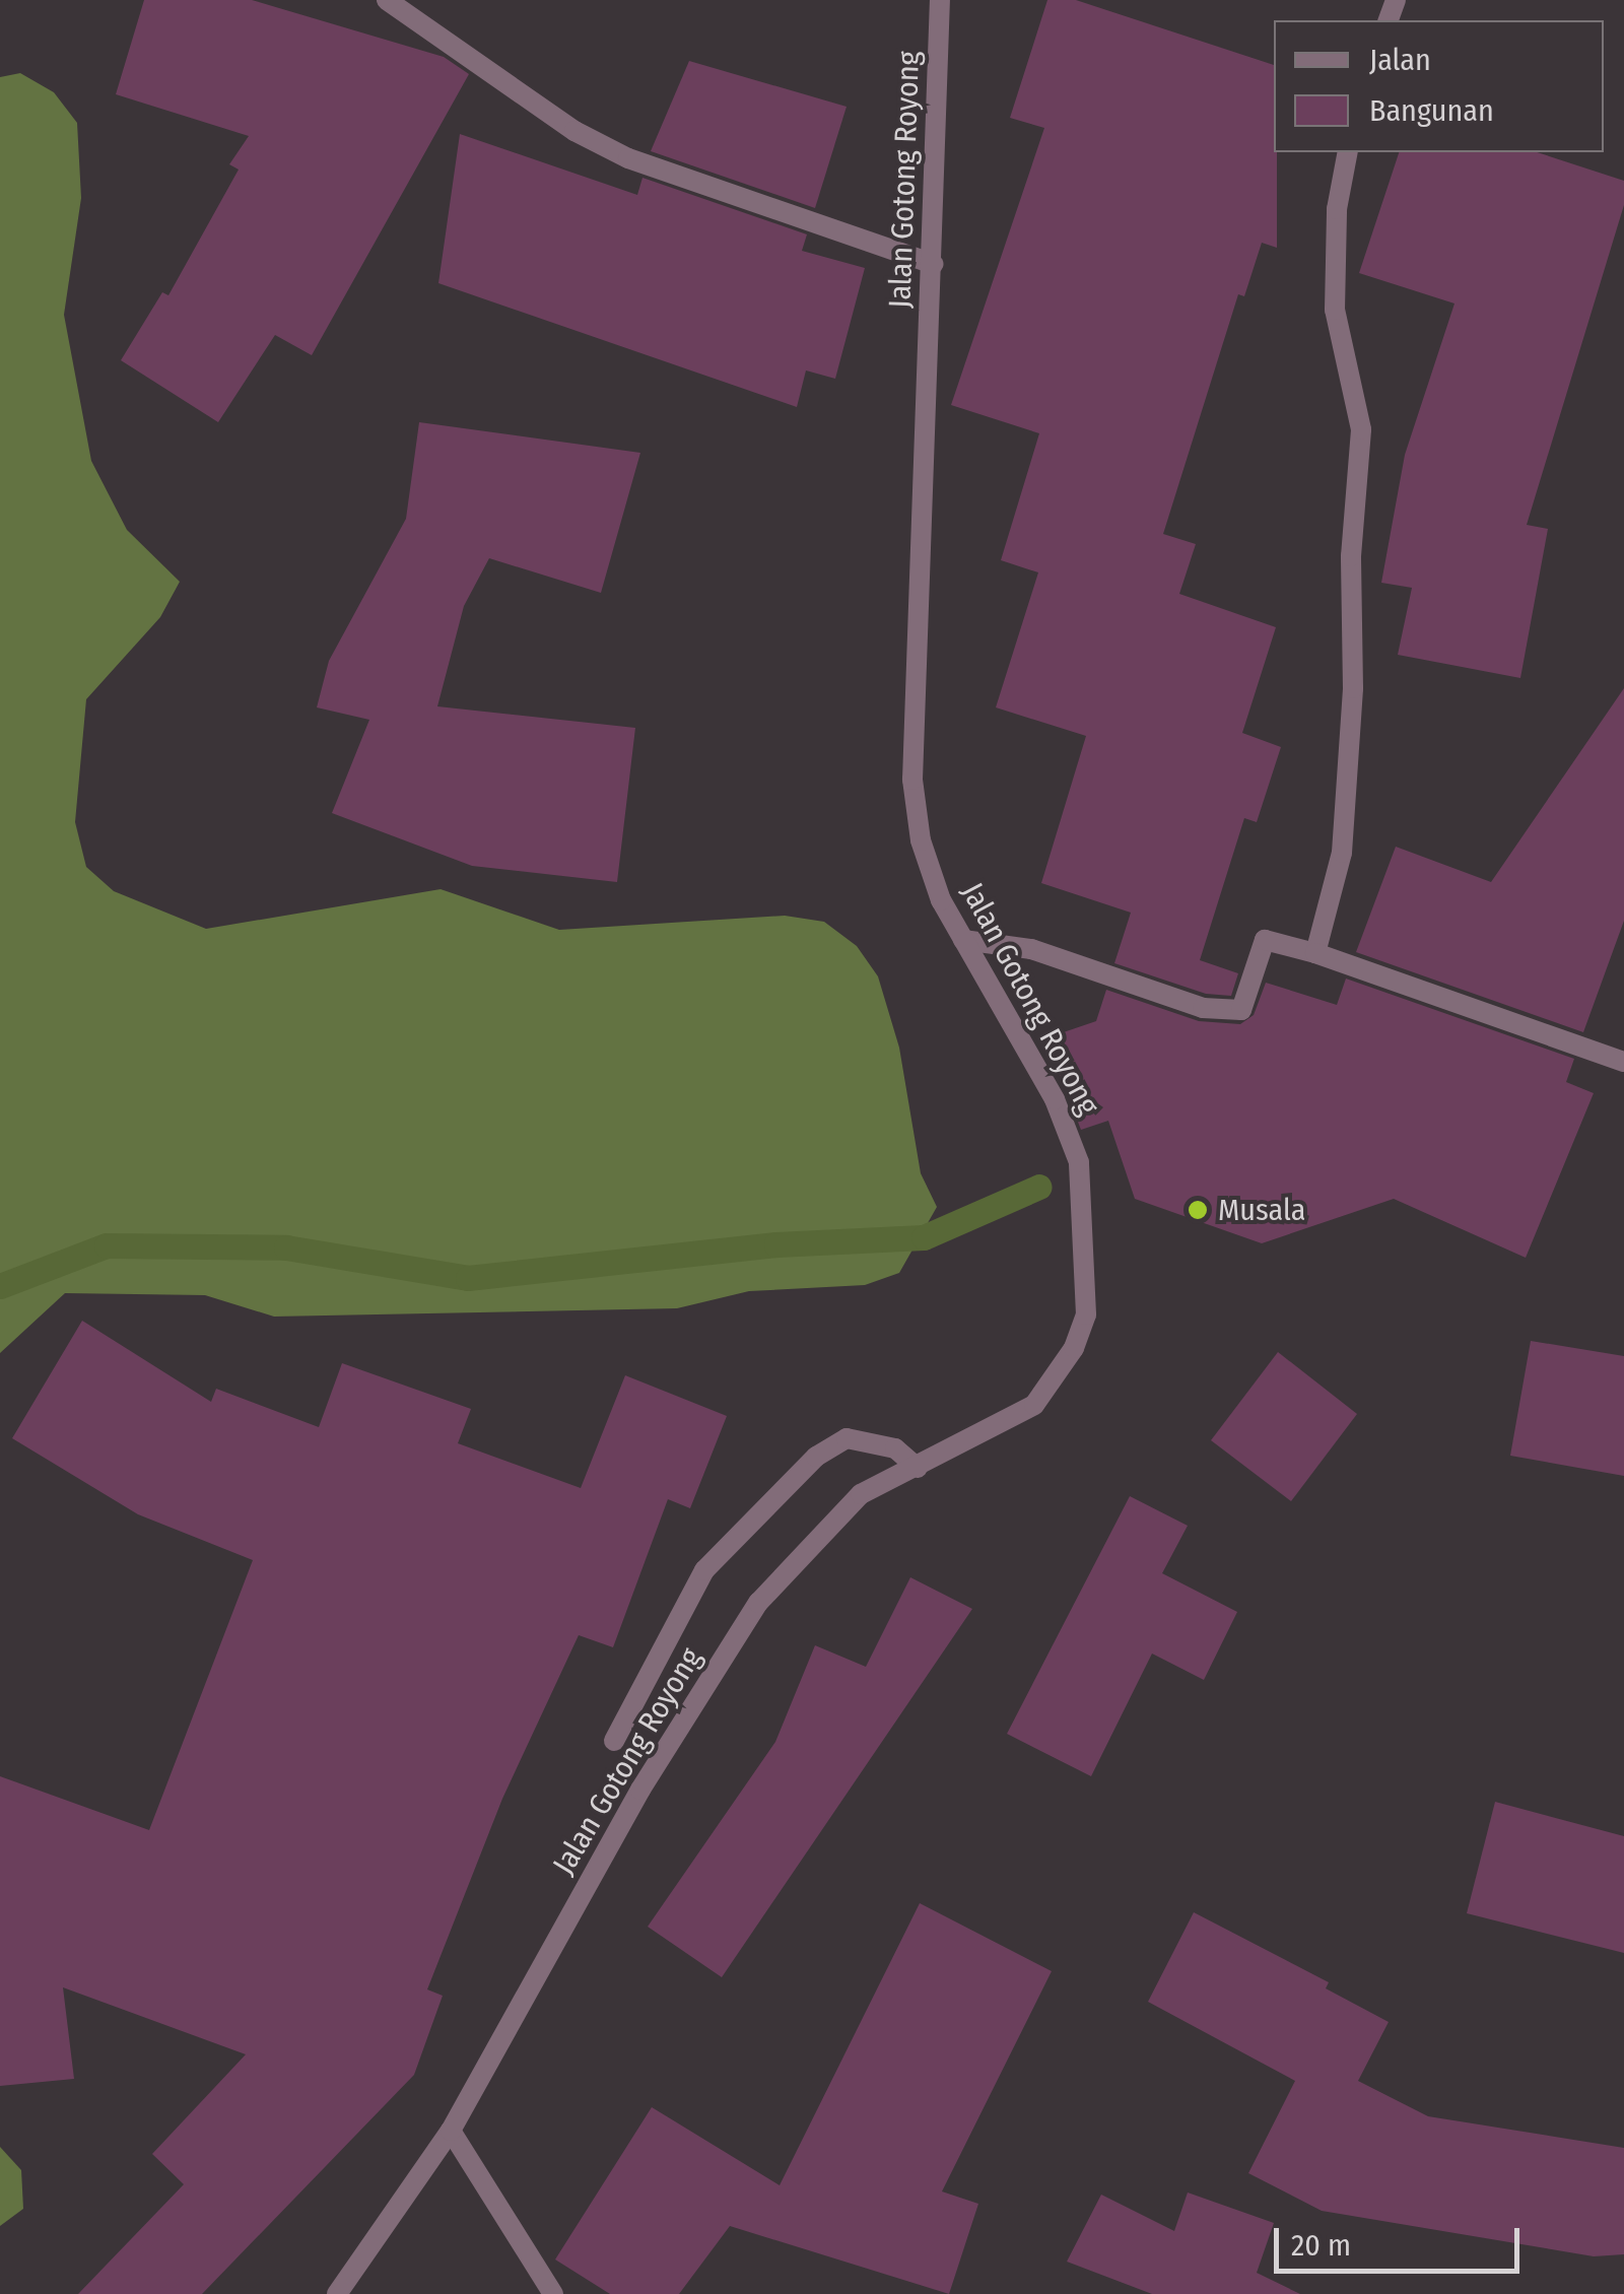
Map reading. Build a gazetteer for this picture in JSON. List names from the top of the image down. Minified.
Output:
{"streets":{"street":["Jalan Gotong Royong"]},"places":["Musala"],"legend":["Jalan","Bangunan"],"scale_bar":"20 m"}
